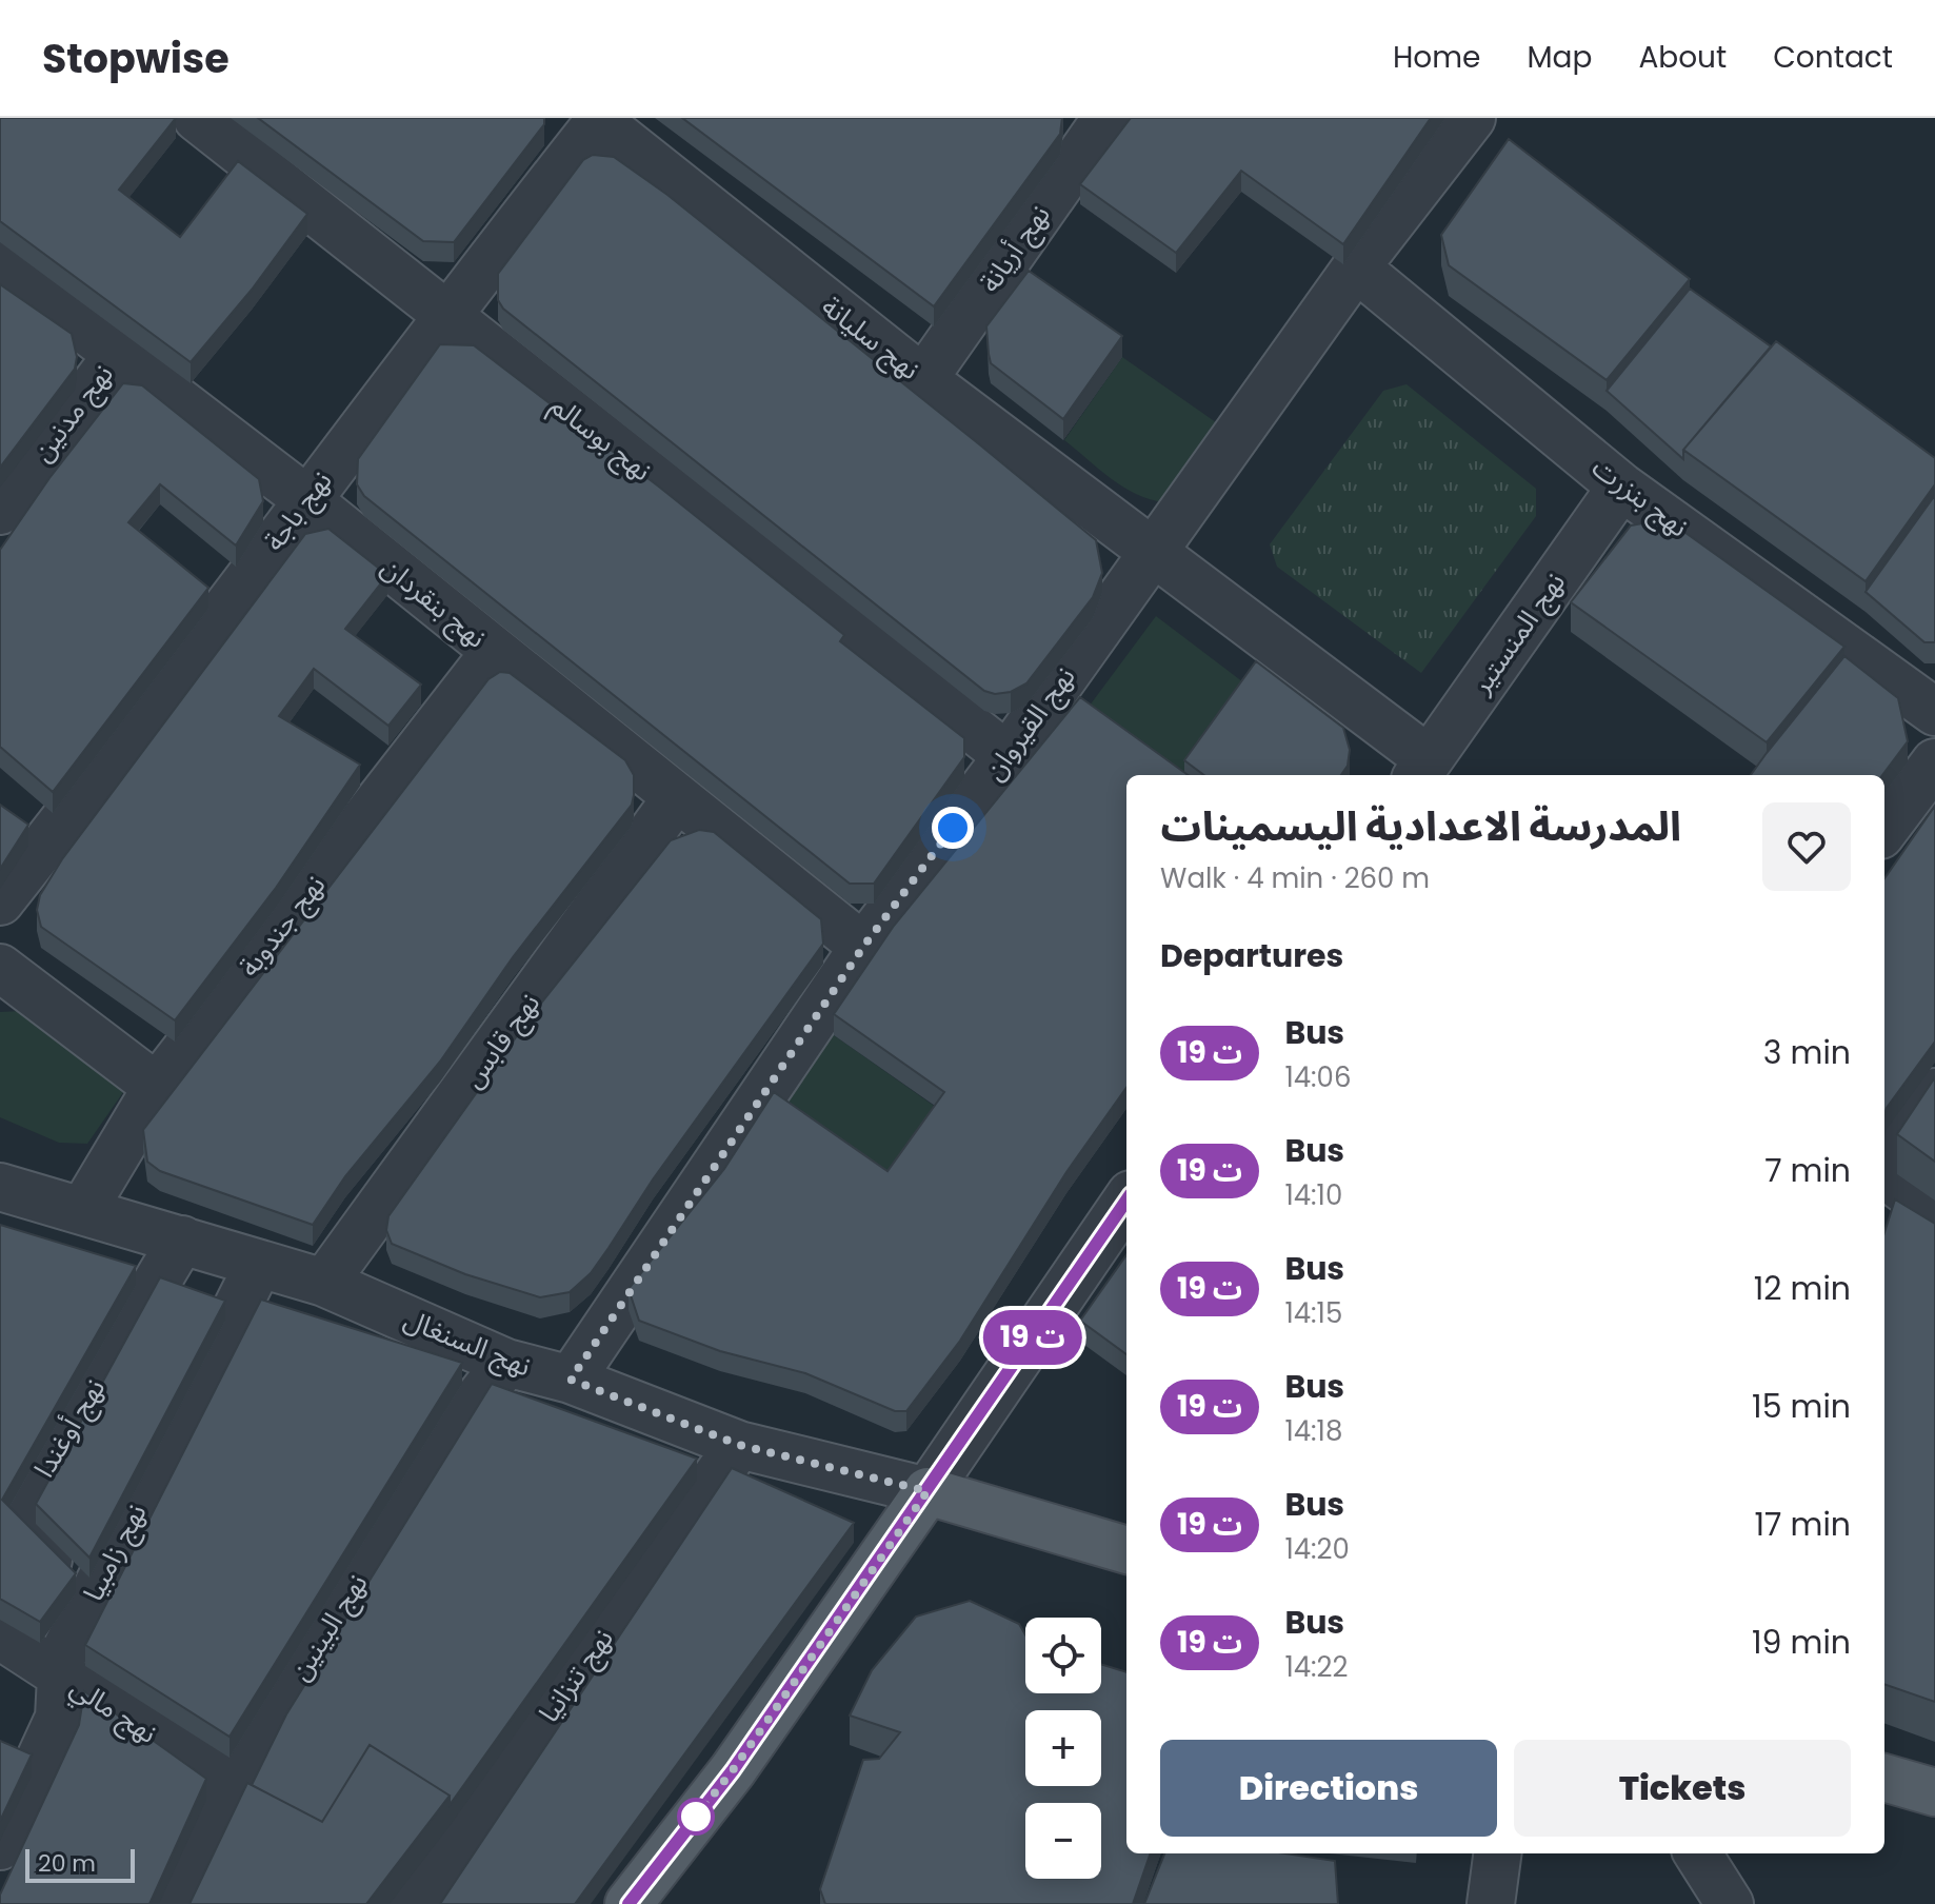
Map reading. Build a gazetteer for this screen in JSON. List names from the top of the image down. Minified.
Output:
{"streets":{"main road":["نهج السنغال"],"street":["نهج أريانة","نهج سليانة","نهج مدنين","نهج بوسالم","نهج بنزرت","نهج باجة","نهج بنقردان","نهج المنستير","نهج القيروان","نهج جندوبة","نهج قابس","نهج أوغندا","نهج زامبيا","نهج البينين","نهج تنزانيا","نهج مالي"]},"crossings":[["نهج أريانة","نهج سليانة"],["نهج سليانة","نهج باجة"],["نهج سليانة","نهج المنستير"],["نهج سليانة","نهج القيروان"],["نهج مدنين","نهج بنقردان"],["نهج بوسالم","نهج باجة"],["نهج بوسالم","نهج القيروان"],["نهج بنزرت","نهج المنستير"],["نهج بنزرت","نهج القيروان"],["نهج باجة","نهج بنقردان"],["نهج بنقردان","نهج القيروان"],["نهج بنقردان","نهج جندوبة"],["نهج بنقردان","نهج قابس"],["نهج القيروان","نهج السنغال"],["نهج جندوبة","نهج السنغال"],["نهج قابس","نهج السنغال"],["نهج السنغال","نهج أوغندا"],["نهج السنغال","نهج زامبيا"],["نهج السنغال","نهج البينين"],["نهج السنغال","نهج تنزانيا"],["نهج أوغندا","نهج زامبيا"],["نهج زامبيا","نهج مالي"],["نهج البينين","نهج مالي"]],"scale_bar":"20 m","page":{"header":"Stopwise","nav":["Home","Map","About","Contact"],"on_map":"19 ت","heading":[["المدرسة الاعدادية اليسمينات","Walk · 4 min · 260 m"],"Departures"],"list":[{"mark":"19 ت","name":"Bus","note":"14:06","value":"3 min"},{"mark":"19 ت","name":"Bus","note":"14:10","value":"7 min"},{"mark":"19 ت","name":"Bus","note":"14:15","value":"12 min"},{"mark":"19 ت","name":"Bus","note":"14:18","value":"15 min"},{"mark":"19 ت","name":"Bus","note":"14:20","value":"17 min"},{"mark":"19 ت","name":"Bus","note":"14:22","value":"19 min"}],"map_buttons":["+","−"],"buttons":["Directions","Tickets"],"scale":"20 m"}}
